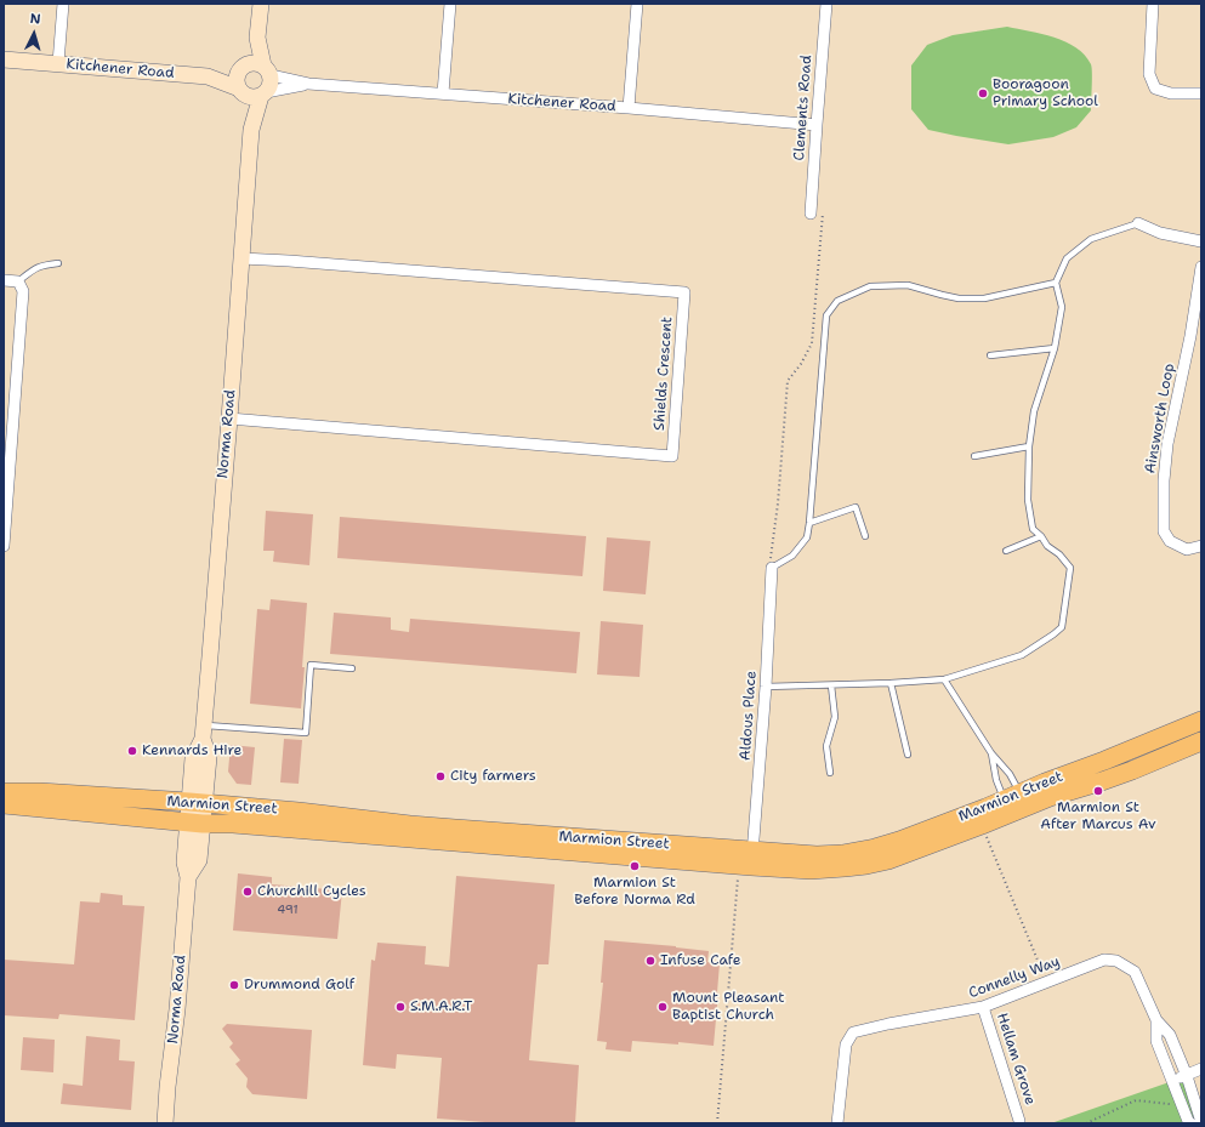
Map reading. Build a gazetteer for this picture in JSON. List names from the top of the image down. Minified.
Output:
{"streets":{"main road":["Marmion Street"],"street":["Kitchener Road","Clements Road","Shields Crescent","Ainsworth Loop","Norma Road","Aldous Place","Connelly Way","Hellam Grove"]},"crossings":[["Kitchener Road","Clements Road"],["Kitchener Road","Norma Road"],["Shields Crescent","Norma Road"],["Norma Road","Marmion Street"],["Aldous Place","Marmion Street"],["Connelly Way","Hellam Grove"]],"places":["Booragoon Primary School","Kennards Hire","City farmers","Marmion St After Marcus Av","Marmion St Before Norma Rd","Churchill Cycles","Infuse Cafe","Drummond Golf","S.M.A.R.T","Mount Pleasant Baptist Church"],"house_numbers":["491"],"north":"top"}
